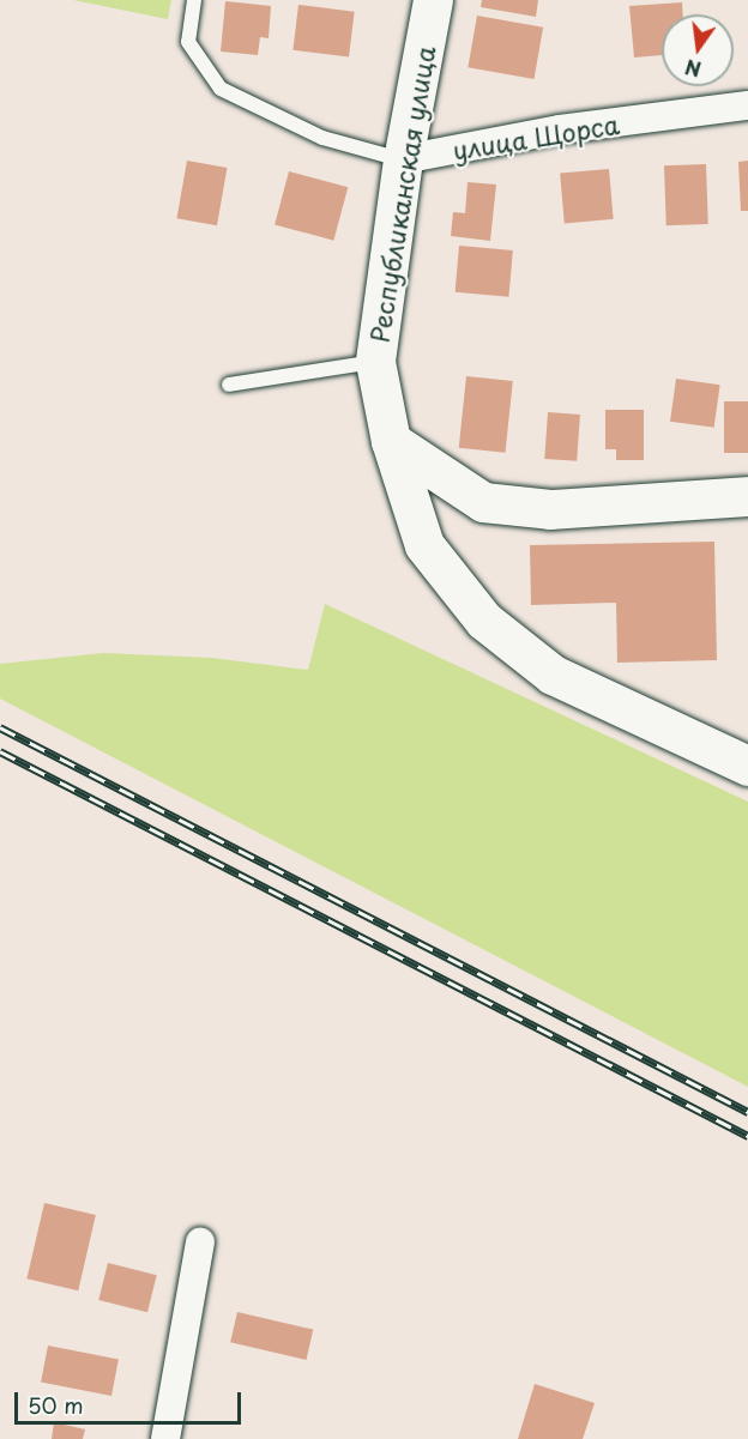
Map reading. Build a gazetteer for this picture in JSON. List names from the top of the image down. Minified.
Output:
{"streets":{"street":["улица Щорса","Республиканская улица"]},"crossings":[["улица Щорса","Республиканская улица"]],"scale_bar":"50 m","north":"bottom"}
